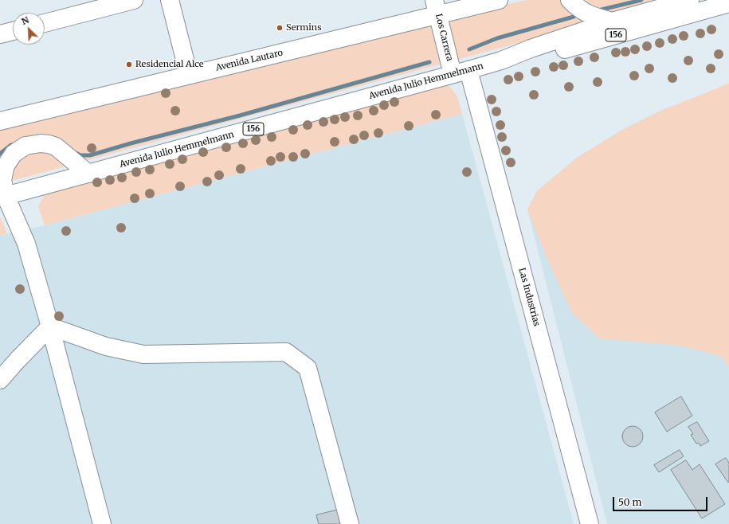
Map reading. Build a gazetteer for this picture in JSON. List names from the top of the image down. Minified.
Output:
{"streets":{"main road":["156","Los Carrera","Avenida Lautaro","Avenida Julio Hemmelmann","Las Industrias"]},"crossings":[["Los Carrera","Avenida Lautaro"],["Los Carrera","Avenida Julio Hemmelmann"],["Los Carrera","Las Industrias"],["Avenida Julio Hemmelmann","Las Industrias"]],"places":["Sermins","Residencial Alce"],"scale_bar":"50 m","north":"top left"}
